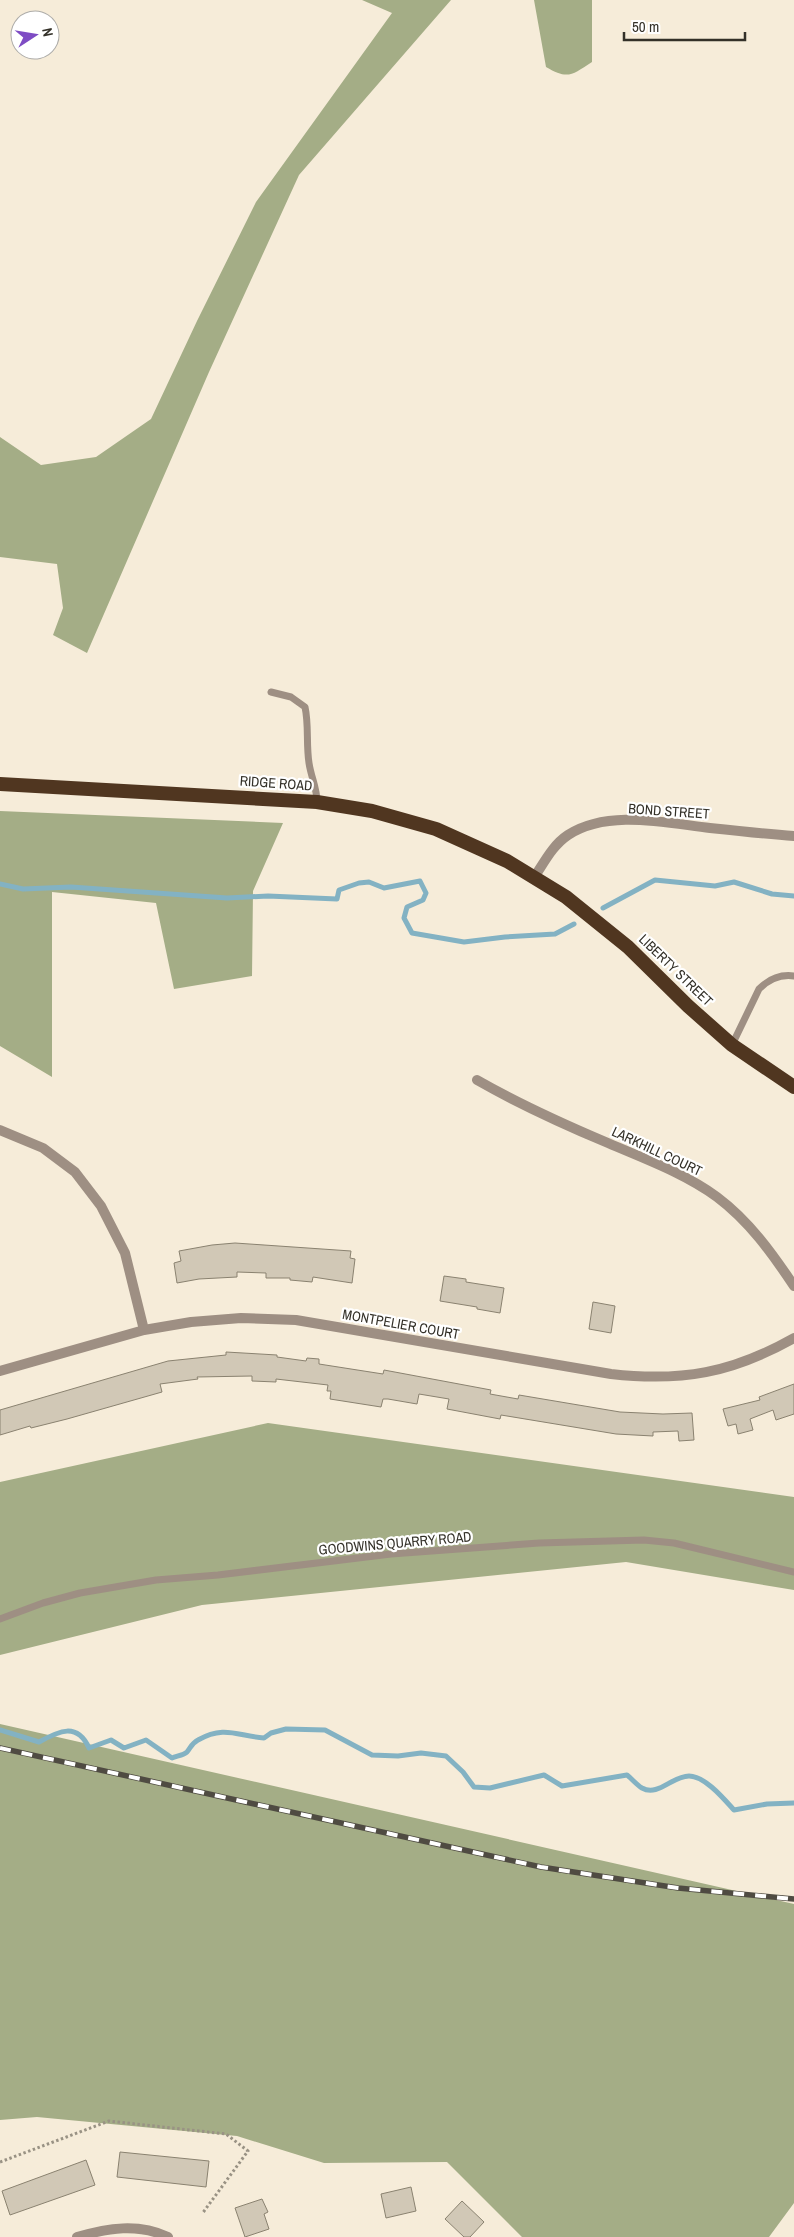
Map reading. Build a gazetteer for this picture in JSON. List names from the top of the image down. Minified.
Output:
{"streets":{"highway":["RIDGE ROAD","LIBERTY STREET"],"street":["BOND STREET","LARKHILL COURT","MONTPELIER COURT"],"lane":["GOODWINS QUARRY ROAD"]},"crossings":[["RIDGE ROAD","BOND STREET"],["RIDGE ROAD","LIBERTY STREET"],["BOND STREET","LIBERTY STREET"]],"scale_bar":"50 m","north":"right"}
